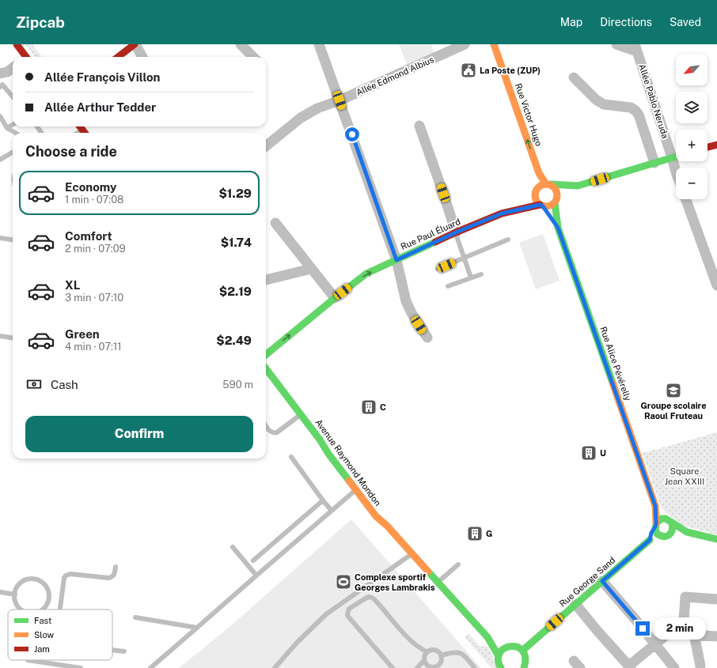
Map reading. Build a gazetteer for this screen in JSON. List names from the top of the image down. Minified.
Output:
{"streets":{"street":["Allée Edmond Albius","Allée Pablo Neruda","Rue Victor Hugo","Rue Paul Éluard","Rue Alice Pévérelly","Avenue Raymond Mondon","Rue George Sand"]},"crossings":[["Rue Victor Hugo","Rue Paul Éluard"],["Rue Victor Hugo","Rue Alice Pévérelly"],["Rue Paul Éluard","Rue Alice Pévérelly"],["Avenue Raymond Mondon","Rue George Sand"]],"one_way":["Rue Victor Hugo","Rue Paul Éluard"],"parks":["Square Jean XXIII"],"places":{"public building":["La Poste (ZUP)"],"school or university":["Groupe scolaire Raoul Fruteau"],"building":["C","U","G"],"sports":["Complexe sportif Georges Lambrakis"]},"legend":["Fast","Slow","Jam"],"north":"bottom left","page":{"header":"Zipcab","nav":["Map","Directions","Saved"],"map_buttons":["+","−"],"banner":["Allée François Villon","Allée Arthur Tedder"],"heading":"Choose a ride","list":[{"name":"Economy","note":"1 min · 07:08","value":"$1.29"},{"name":"Comfort","note":"2 min · 07:09","value":"$1.74"},{"name":"XL","note":"3 min · 07:10","value":"$2.19"},{"name":"Green","note":"4 min · 07:11","value":"$2.49"}],"pay":["Cash","590 m"],"buttons":"Confirm","bubble":"2 min"}}
